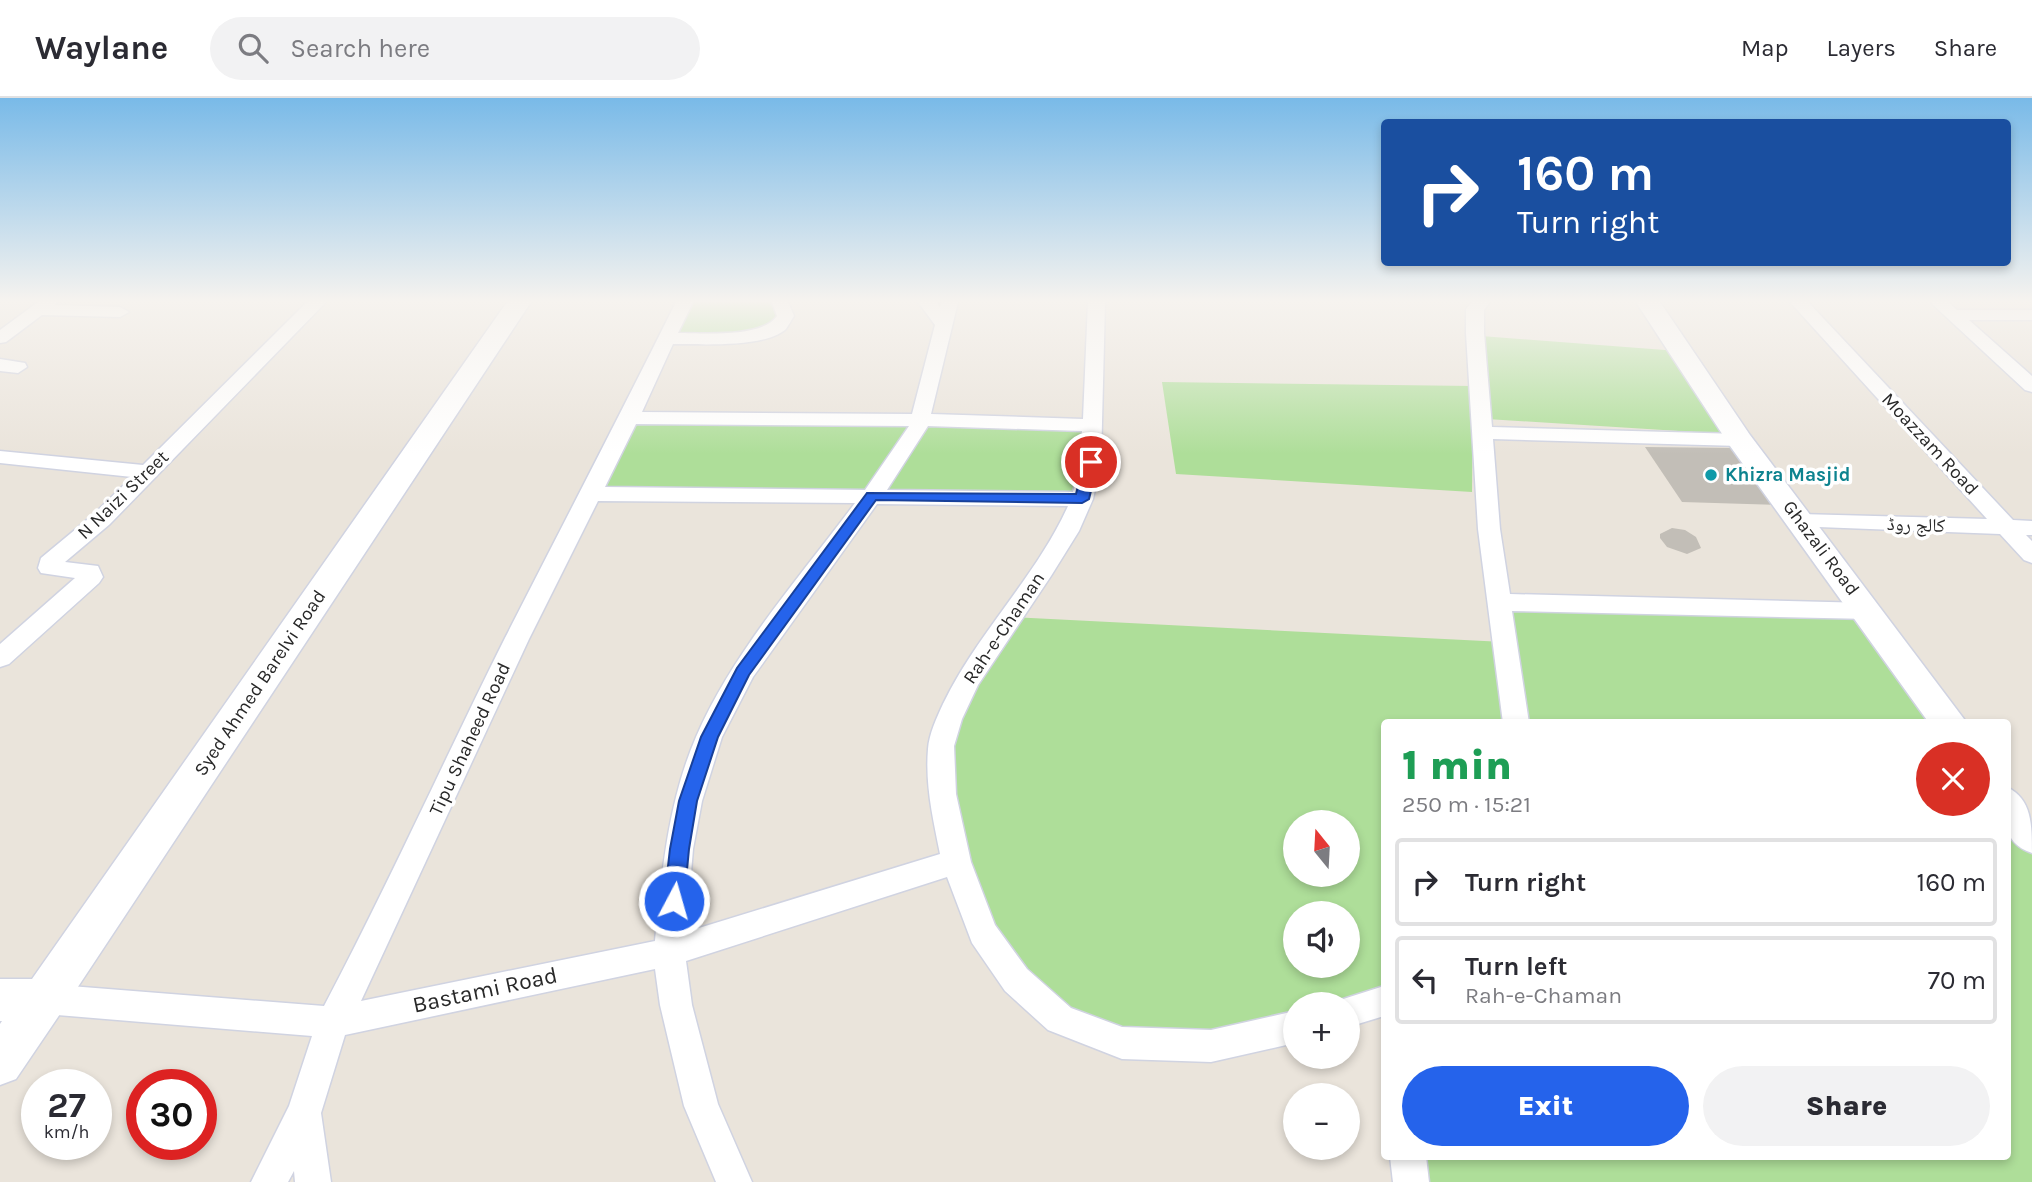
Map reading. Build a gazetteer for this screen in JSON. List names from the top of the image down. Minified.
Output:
{"streets":{"main road":["Ghazali Road","Syed Ahmed Barelvi Road","Bastami Road"],"street":["Moazzam Road","N Naizi Street","کالج روڈ","Rah-e-Chaman","Tipu Shaheed Road"]},"crossings":[["Moazzam Road","کالج روڈ"],["کالج روڈ","Ghazali Road"],["Rah-e-Chaman","Bastami Road"],["Syed Ahmed Barelvi Road","Bastami Road"],["Tipu Shaheed Road","Bastami Road"]],"places":["Khizra Masjid"],"north":"top","page":{"header":"Waylane","search":"Search here","nav":["Map","Layers","Share"],"turn":["160 m","Turn right"],"heading":["1 min","250 m · 15:21"],"map_buttons":["+","−"],"list":[{"name":"Turn right","value":"160 m"},{"name":"Turn left","note":"Rah-e-Chaman","value":"70 m"}],"buttons":["Exit","Share"],"speed":"27 km/h","limit":"30"}}
